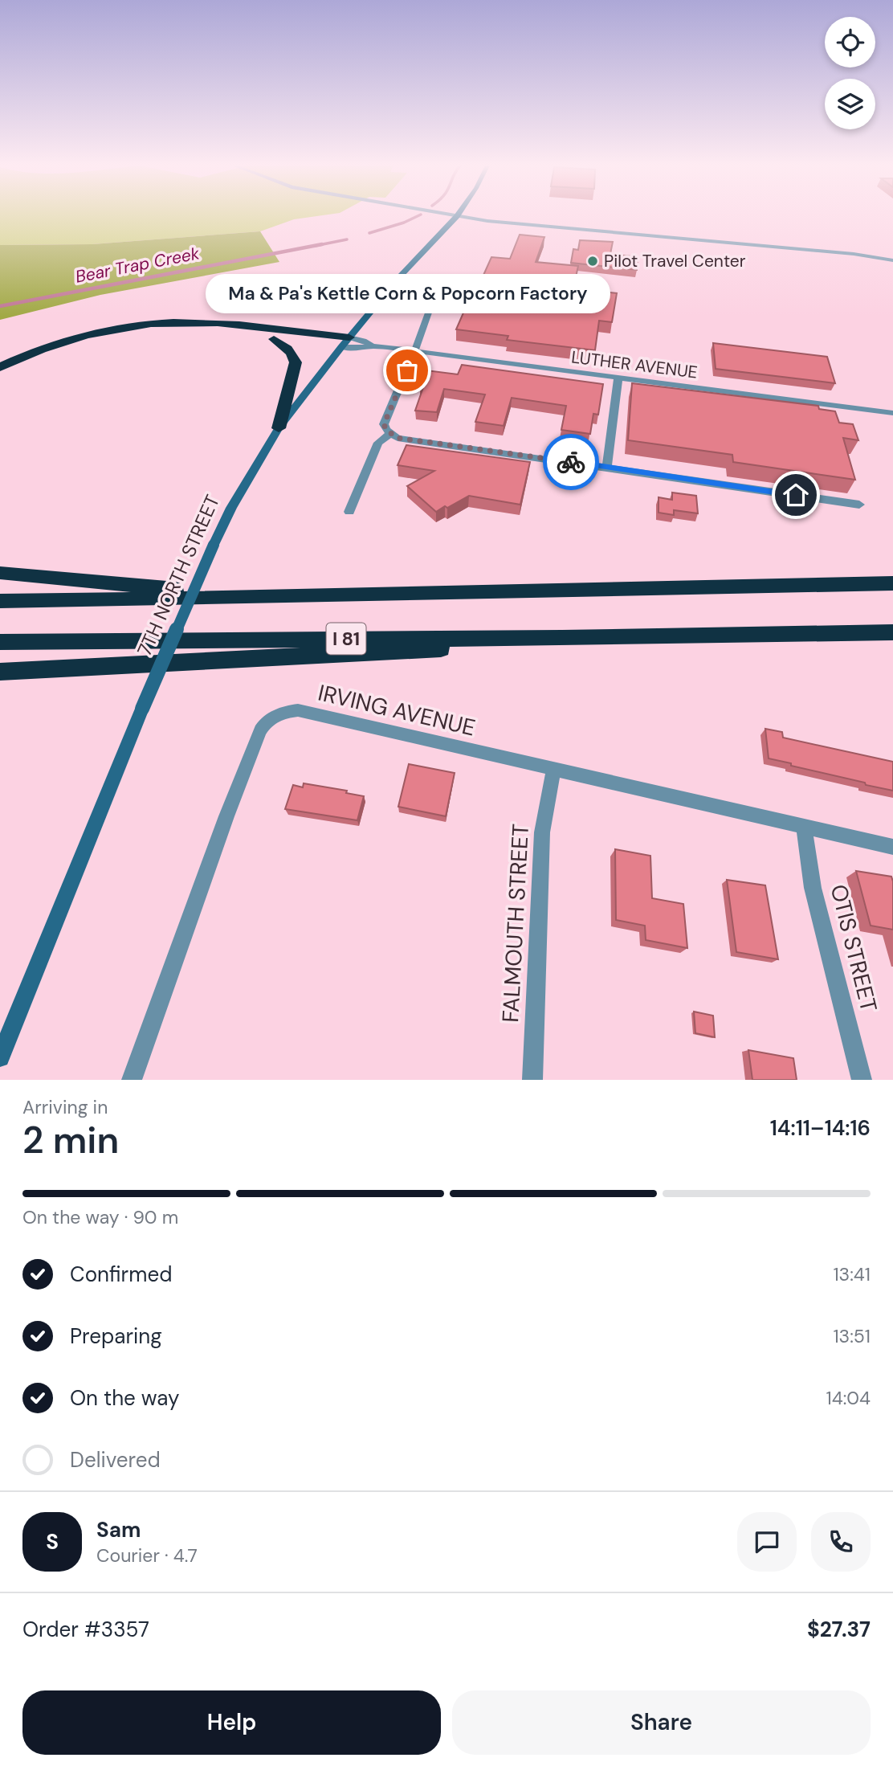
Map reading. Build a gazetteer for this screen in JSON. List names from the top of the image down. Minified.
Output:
{"streets":{"highway":["I 81"],"street":["LUTHER AVENUE","7TH NORTH STREET","IRVING AVENUE","FALMOUTH STREET","OTIS STREET"]},"crossings":[["LUTHER AVENUE","7TH NORTH STREET"],["IRVING AVENUE","FALMOUTH STREET"],["IRVING AVENUE","OTIS STREET"]],"water":["Bear Trap Creek"],"places":["Pilot Travel Center","Ma & Pa's Kettle Corn & Popcorn Factory"],"page":{"bubble":"Ma & Pa's Kettle Corn & Popcorn Factory","heading":["2 min","Arriving in","14:11–14:16"],"panel":["Sam","Courier · 4.7","Order #3357","$27.37"],"bar":"On the way · 90 m","list":[["Confirmed","13:41"],["Preparing","13:51"],["On the way","14:04"],"Delivered"],"round":"S","buttons":["Help","Share"]}}
